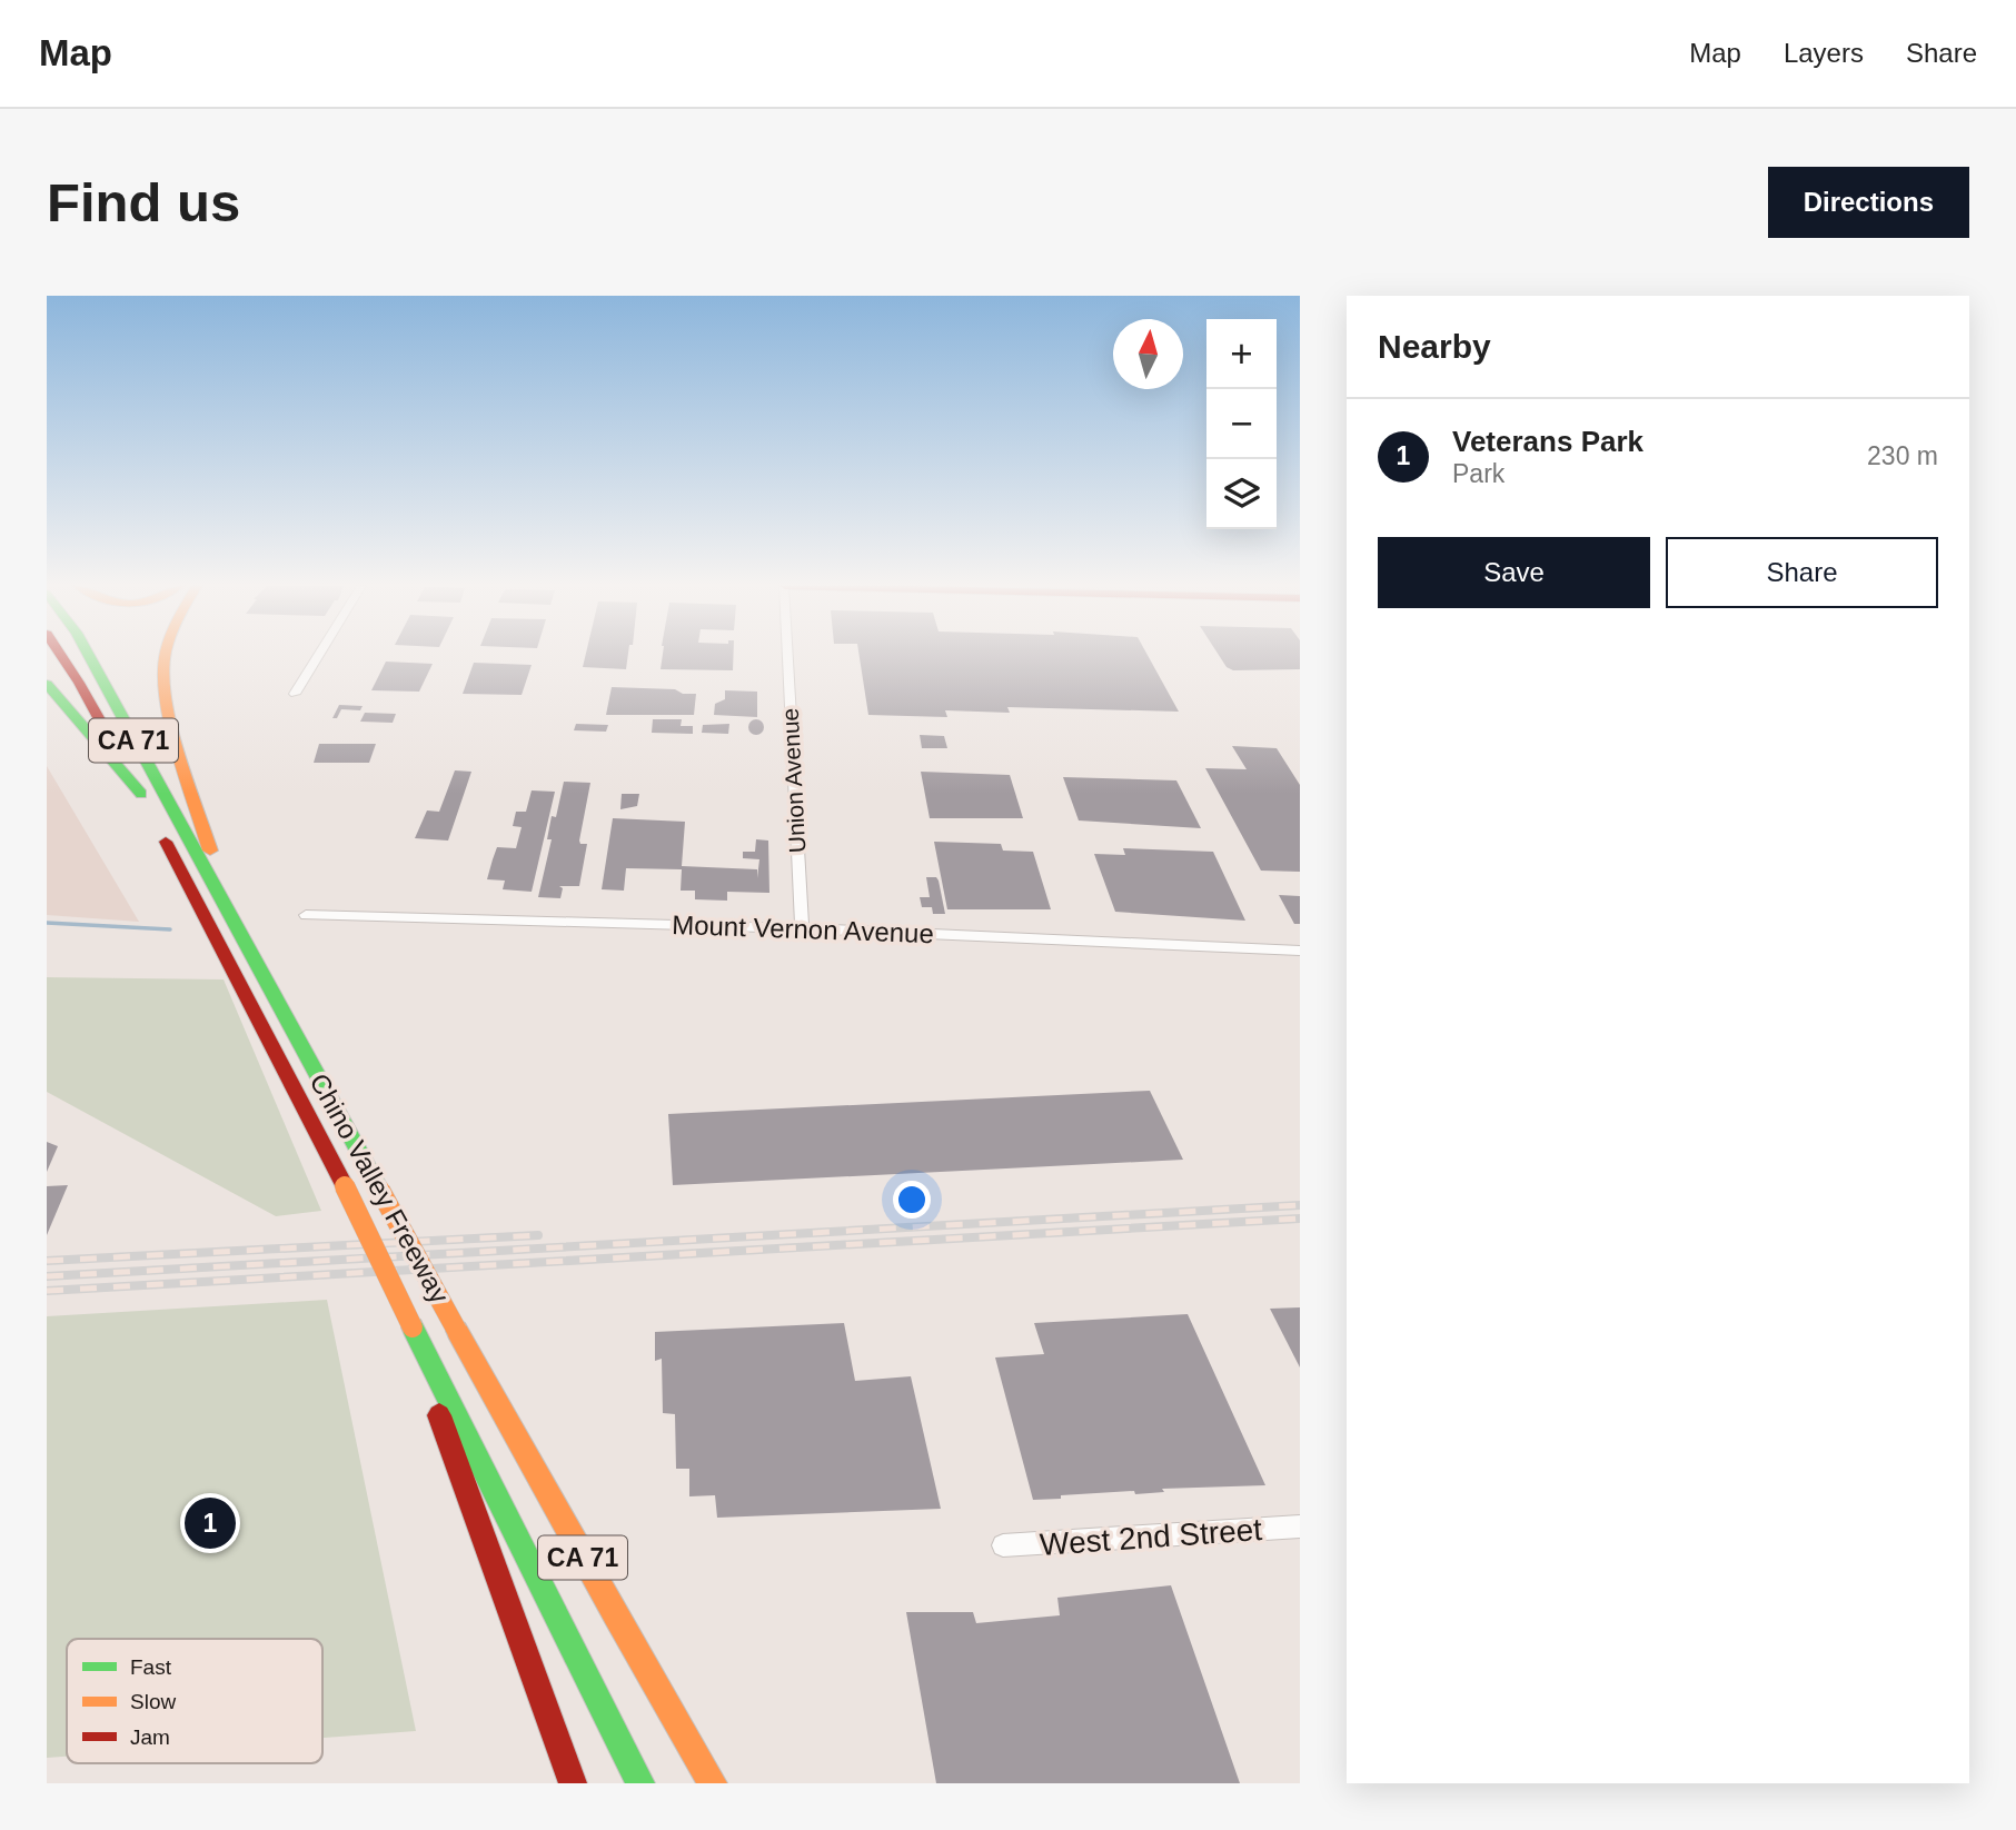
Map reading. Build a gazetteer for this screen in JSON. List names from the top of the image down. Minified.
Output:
{"streets":{"main road":["CA 71","Chino Valley Freeway"],"street":["Union Avenue","Mount Vernon Avenue","West 2nd Street"]},"crossings":[["Union Avenue","Mount Vernon Avenue"]],"legend":["Fast","Slow","Jam"],"north":"top","page":{"header":"Map","nav":["Map","Layers","Share"],"buttons":["Directions",["Save","Share"]],"title":"Find us","heading":"Nearby","map_buttons":["+","−"],"list":[{"mark":"1","name":"Veterans Park","note":"Park","value":"230 m"}],"pins":"1"}}
